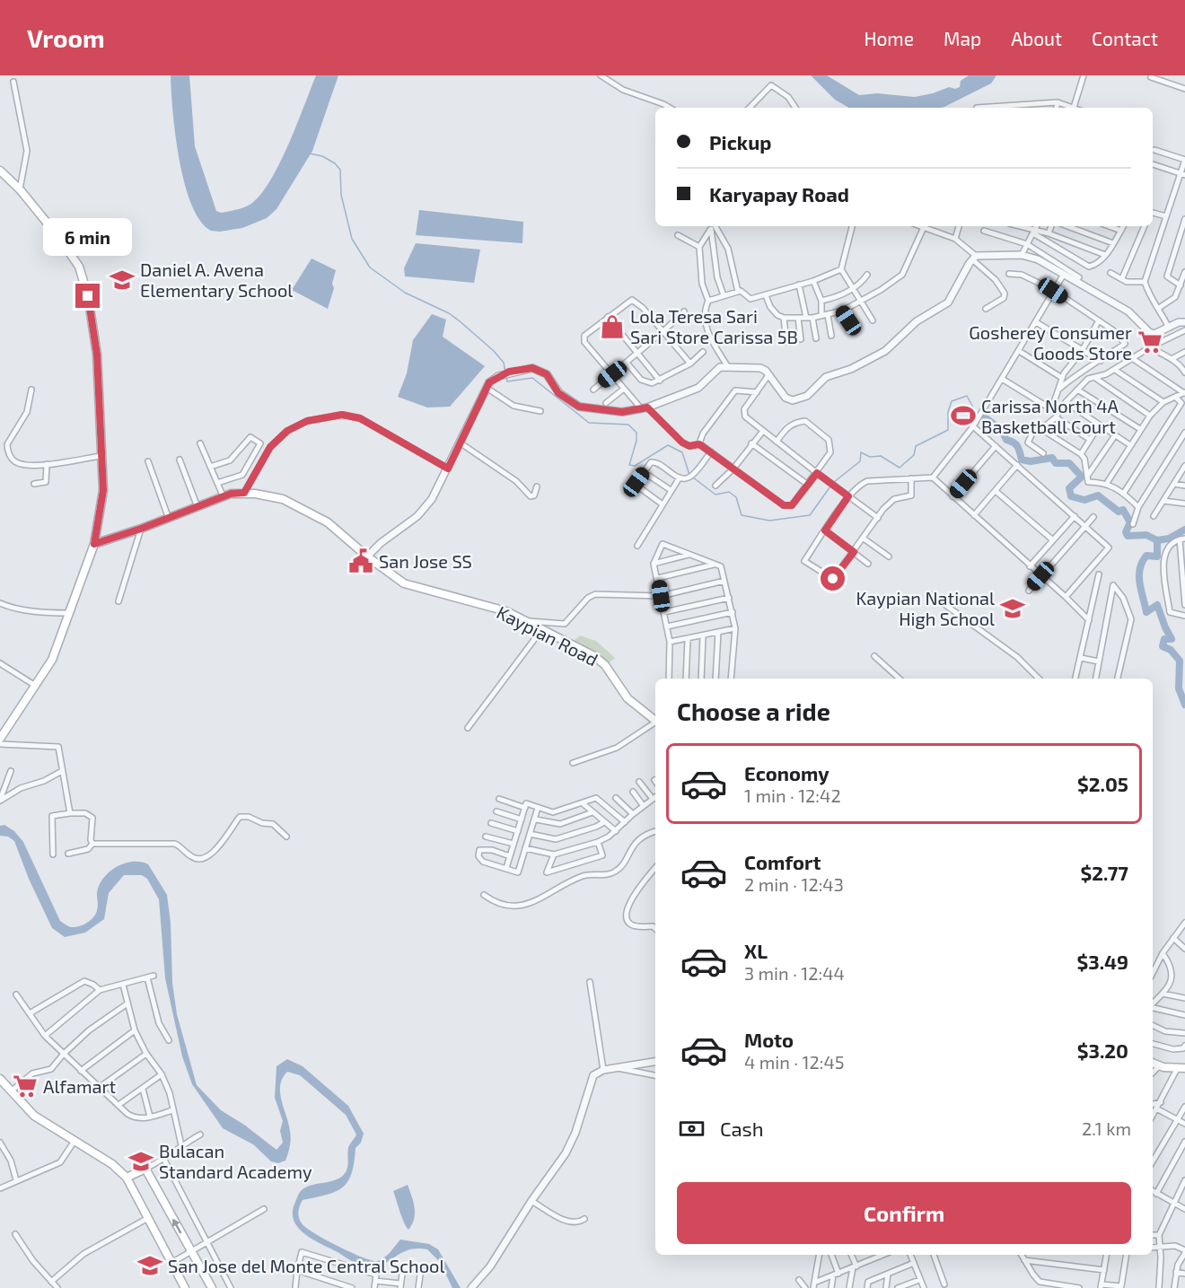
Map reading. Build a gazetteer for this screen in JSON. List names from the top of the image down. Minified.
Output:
{"streets":{"main road":["Kaypian Road"]},"places":{"school or university":["Daniel A. Avena Elementary School","Kaypian National High School","Bulacan Standard Academy","San Jose del Monte Central School"],"shop":["Lola Teresa Sari Sari Store Carissa 5B"],"supermarket":["Gosherey Consumer Goods Store","Alfamart"],"sports":["Carissa North 4A Basketball Court"],"public building":["San Jose SS"]},"page":{"header":"Vroom","nav":["Home","Map","About","Contact"],"banner":["Pickup","Karyapay Road"],"bubble":"6 min","heading":"Choose a ride","list":[{"name":"Economy","note":"1 min · 12:42","value":"$2.05"},{"name":"Comfort","note":"2 min · 12:43","value":"$2.77"},{"name":"XL","note":"3 min · 12:44","value":"$3.49"},{"name":"Moto","note":"4 min · 12:45","value":"$3.20"}],"pay":["Cash","2.1 km"],"buttons":"Confirm"}}
